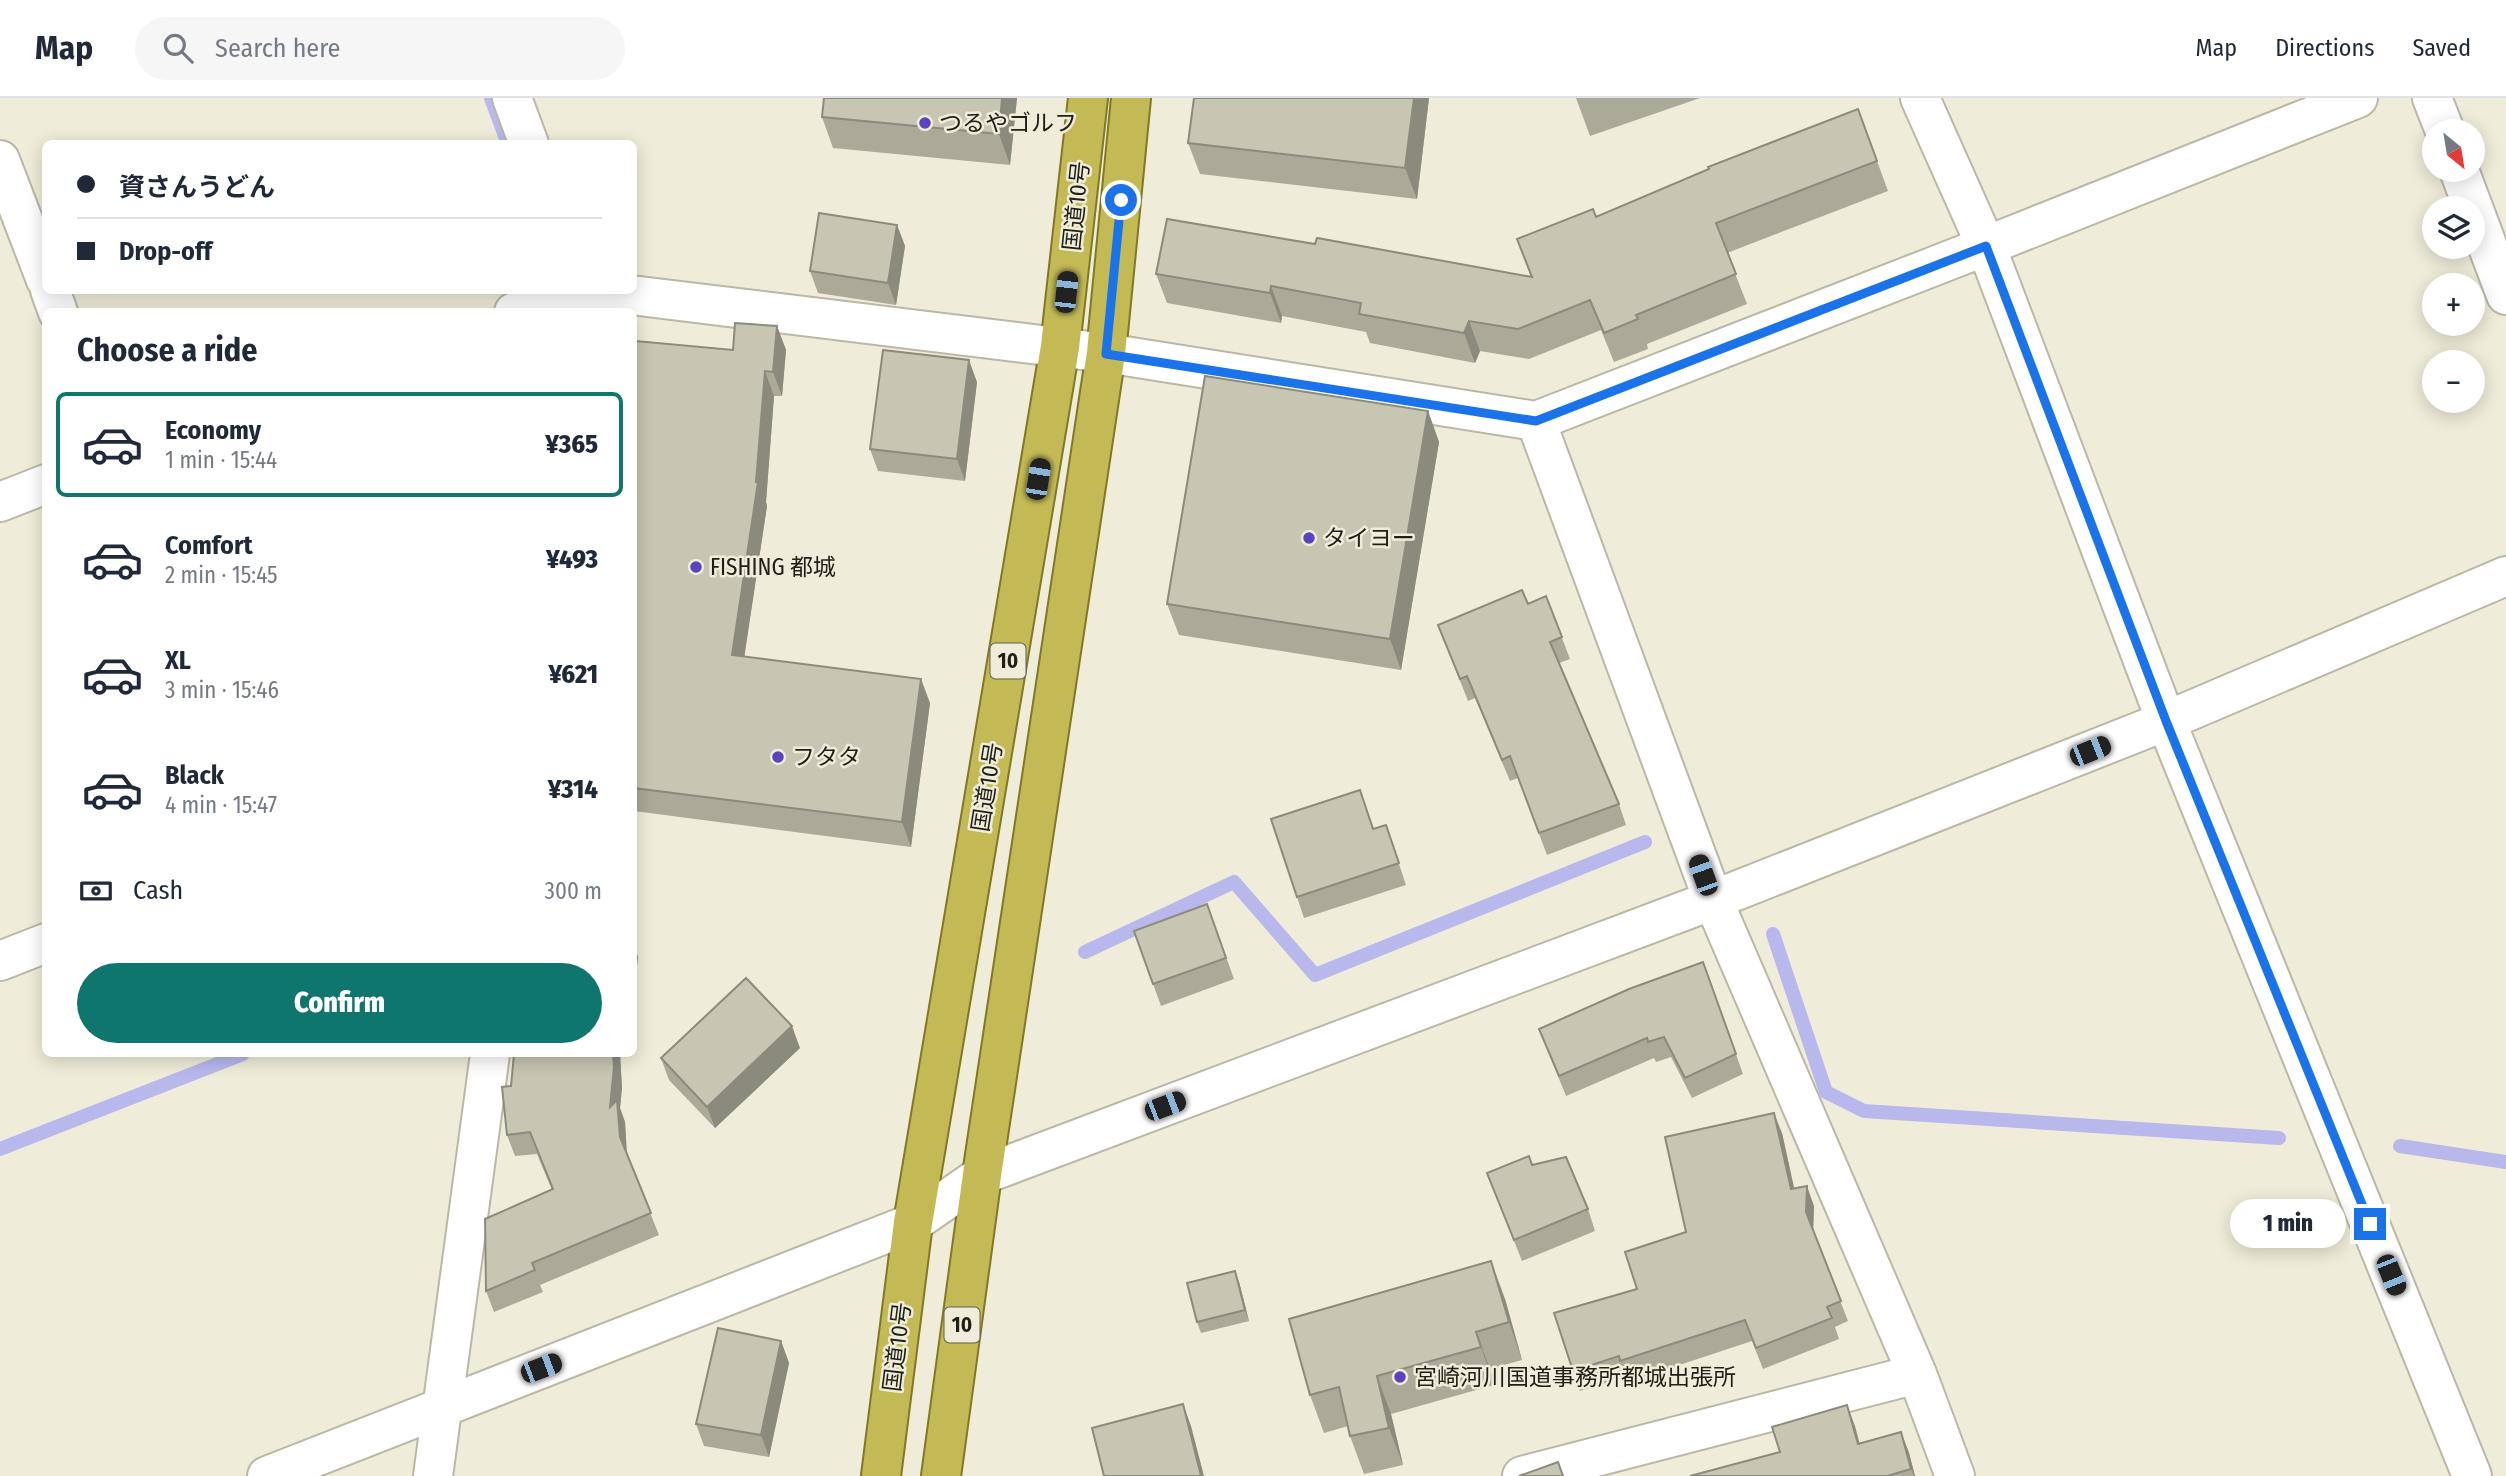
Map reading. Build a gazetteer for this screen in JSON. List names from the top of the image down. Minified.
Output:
{"streets":{"highway":["国道10号","10"]},"places":["つるやゴルフ","タイヨー","FISHING 都城","フタタ","宮崎河川国道事務所都城出張所"],"north":"bottom right","page":{"header":"Map","search":"Search here","nav":["Map","Directions","Saved"],"map_buttons":["+","−"],"banner":["資さんうどん","Drop-off"],"heading":"Choose a ride","list":[{"name":"Economy","note":"1 min · 15:44","value":"¥365"},{"name":"Comfort","note":"2 min · 15:45","value":"¥493"},{"name":"XL","note":"3 min · 15:46","value":"¥621"},{"name":"Black","note":"4 min · 15:47","value":"¥314"}],"pay":["Cash","300 m"],"buttons":"Confirm","bubble":"1 min"}}
